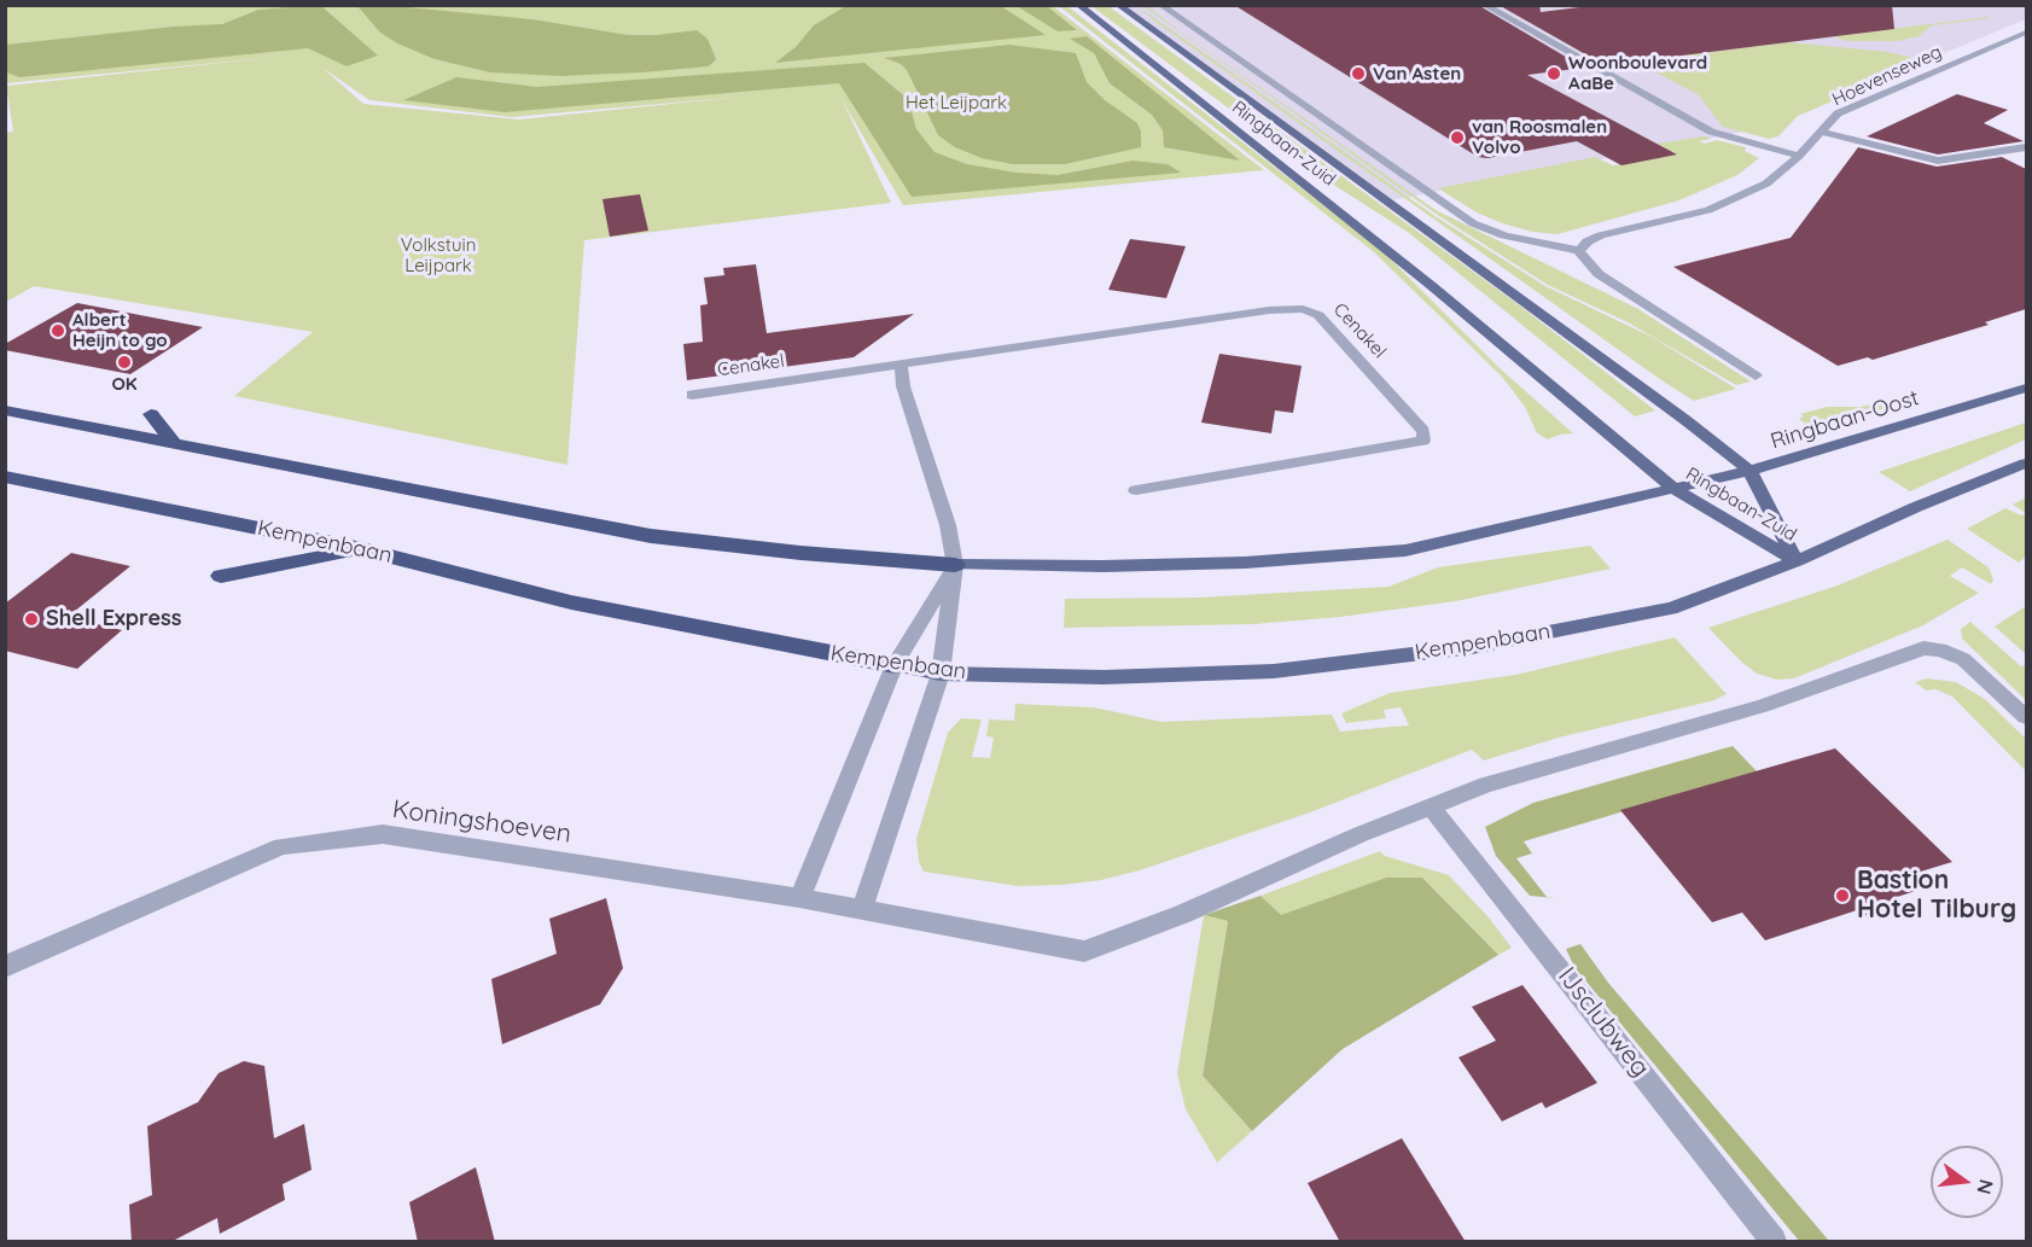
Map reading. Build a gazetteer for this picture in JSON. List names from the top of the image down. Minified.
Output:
{"streets":{"highway":["Kempenbaan"],"main road":["Ringbaan-Zuid","Ringbaan-Oost"],"street":["Hoevenseweg","Cenakel","Koningshoeven","IJsclubweg"]},"crossings":[["Hoevenseweg","Ringbaan-Zuid"],["Ringbaan-Zuid","Ringbaan-Oost"],["Ringbaan-Zuid","Kempenbaan"]],"parks":["Het Leijpark","Volkstuin Leijpark"],"places":["Van Asten","Woonboulevard AaBe","van Roosmalen Volvo","Albert Heijn to go","OK","Shell Express","Bastion Hotel Tilburg"],"north":"right"}
